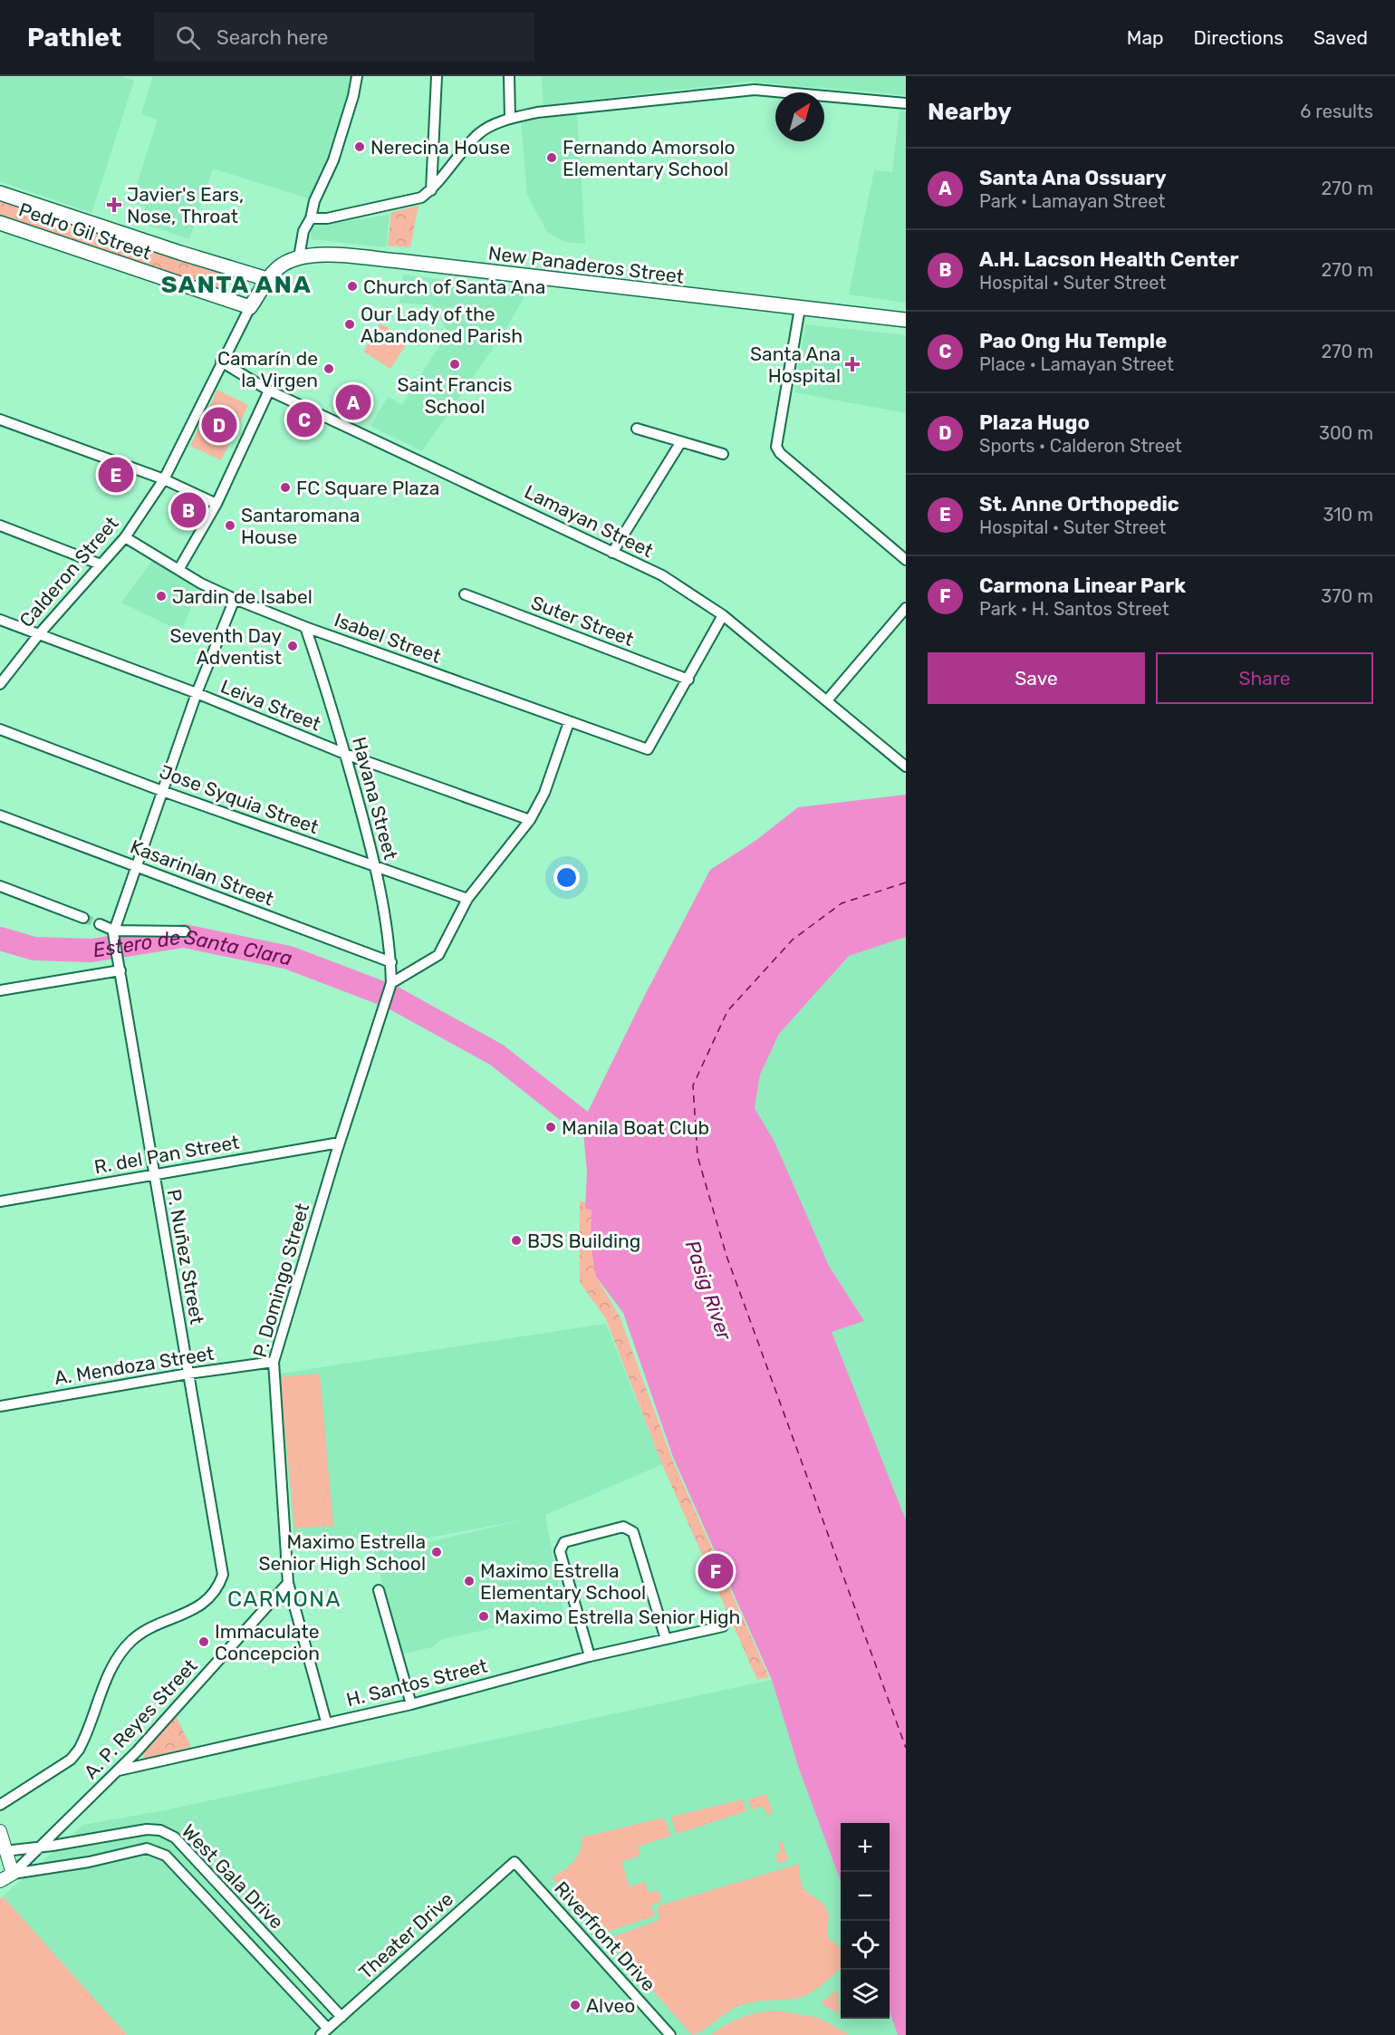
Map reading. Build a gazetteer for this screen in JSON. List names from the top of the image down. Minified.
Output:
{"streets":{"main road":["Pedro Gil Street","New Panaderos Street","Calderon Street"],"street":["Lamayan Street","Suter Street","Isabel Street","Leiva Street","Havana Street","Jose Syquia Street","Kasarinlan Street","R. del Pan Street","P. Nuñez Street","P. Domingo Street","A. Mendoza Street","H. Santos Street","A. P. Reyes Street","West Gala Drive","Theater Drive","Riverfront Drive"]},"crossings":[["Pedro Gil Street","New Panaderos Street"],["Pedro Gil Street","Calderon Street"],["New Panaderos Street","Calderon Street"],["Lamayan Street","Calderon Street"],["Calderon Street","Isabel Street"],["Calderon Street","Leiva Street"],["Suter Street","Isabel Street"],["Isabel Street","Havana Street"],["Leiva Street","Havana Street"],["Havana Street","Jose Syquia Street"],["Havana Street","Kasarinlan Street"],["Havana Street","P. Domingo Street"],["R. del Pan Street","P. Nuñez Street"],["R. del Pan Street","P. Domingo Street"],["P. Nuñez Street","A. Mendoza Street"],["P. Domingo Street","A. Mendoza Street"],["P. Domingo Street","H. Santos Street"],["P. Domingo Street","A. P. Reyes Street"],["H. Santos Street","A. P. Reyes Street"],["A. P. Reyes Street","West Gala Drive"],["West Gala Drive","Theater Drive"],["Theater Drive","Riverfront Drive"]],"districts":["SANTA ANA","CARMONA"],"water":["Estero de Santa Clara","Pasig River"],"places":{"other":["Nerecina House","Fernando Amorsolo Elementary School","Church of Santa Ana","Our Lady of the Abandoned Parish","Saint Francis School","Camarín de la Virgen","FC Square Plaza","Santaromana House","Jardin de Isabel","Seventh Day Adventist","Manila Boat Club","BJS Building","Maximo Estrella Senior High School","Maximo Estrella Elementary School","Maximo Estrella Senior High","Immaculate Concepcion","Alveo"],"health":["Javier's Ears, Nose, Throat","Santa Ana Hospital"]},"north":"top right","page":{"header":"Pathlet","search":"Search here","nav":["Map","Directions","Saved"],"heading":["Nearby","6 results"],"list":[{"mark":"A","name":"Santa Ana Ossuary","note":"Park · Lamayan Street","value":"270 m"},{"mark":"B","name":"A.H. Lacson Health Center","note":"Hospital · Suter Street","value":"270 m"},{"mark":"C","name":"Pao Ong Hu Temple","note":"Place · Lamayan Street","value":"270 m"},{"mark":"D","name":"Plaza Hugo","note":"Sports · Calderon Street","value":"300 m"},{"mark":"E","name":"St. Anne Orthopedic","note":"Hospital · Suter Street","value":"310 m"},{"mark":"F","name":"Carmona Linear Park","note":"Park · H. Santos Street","value":"370 m"}],"pins":["A","C","D","E","B","F"],"buttons":["Save","Share"],"map_buttons":["+","−"]}}
